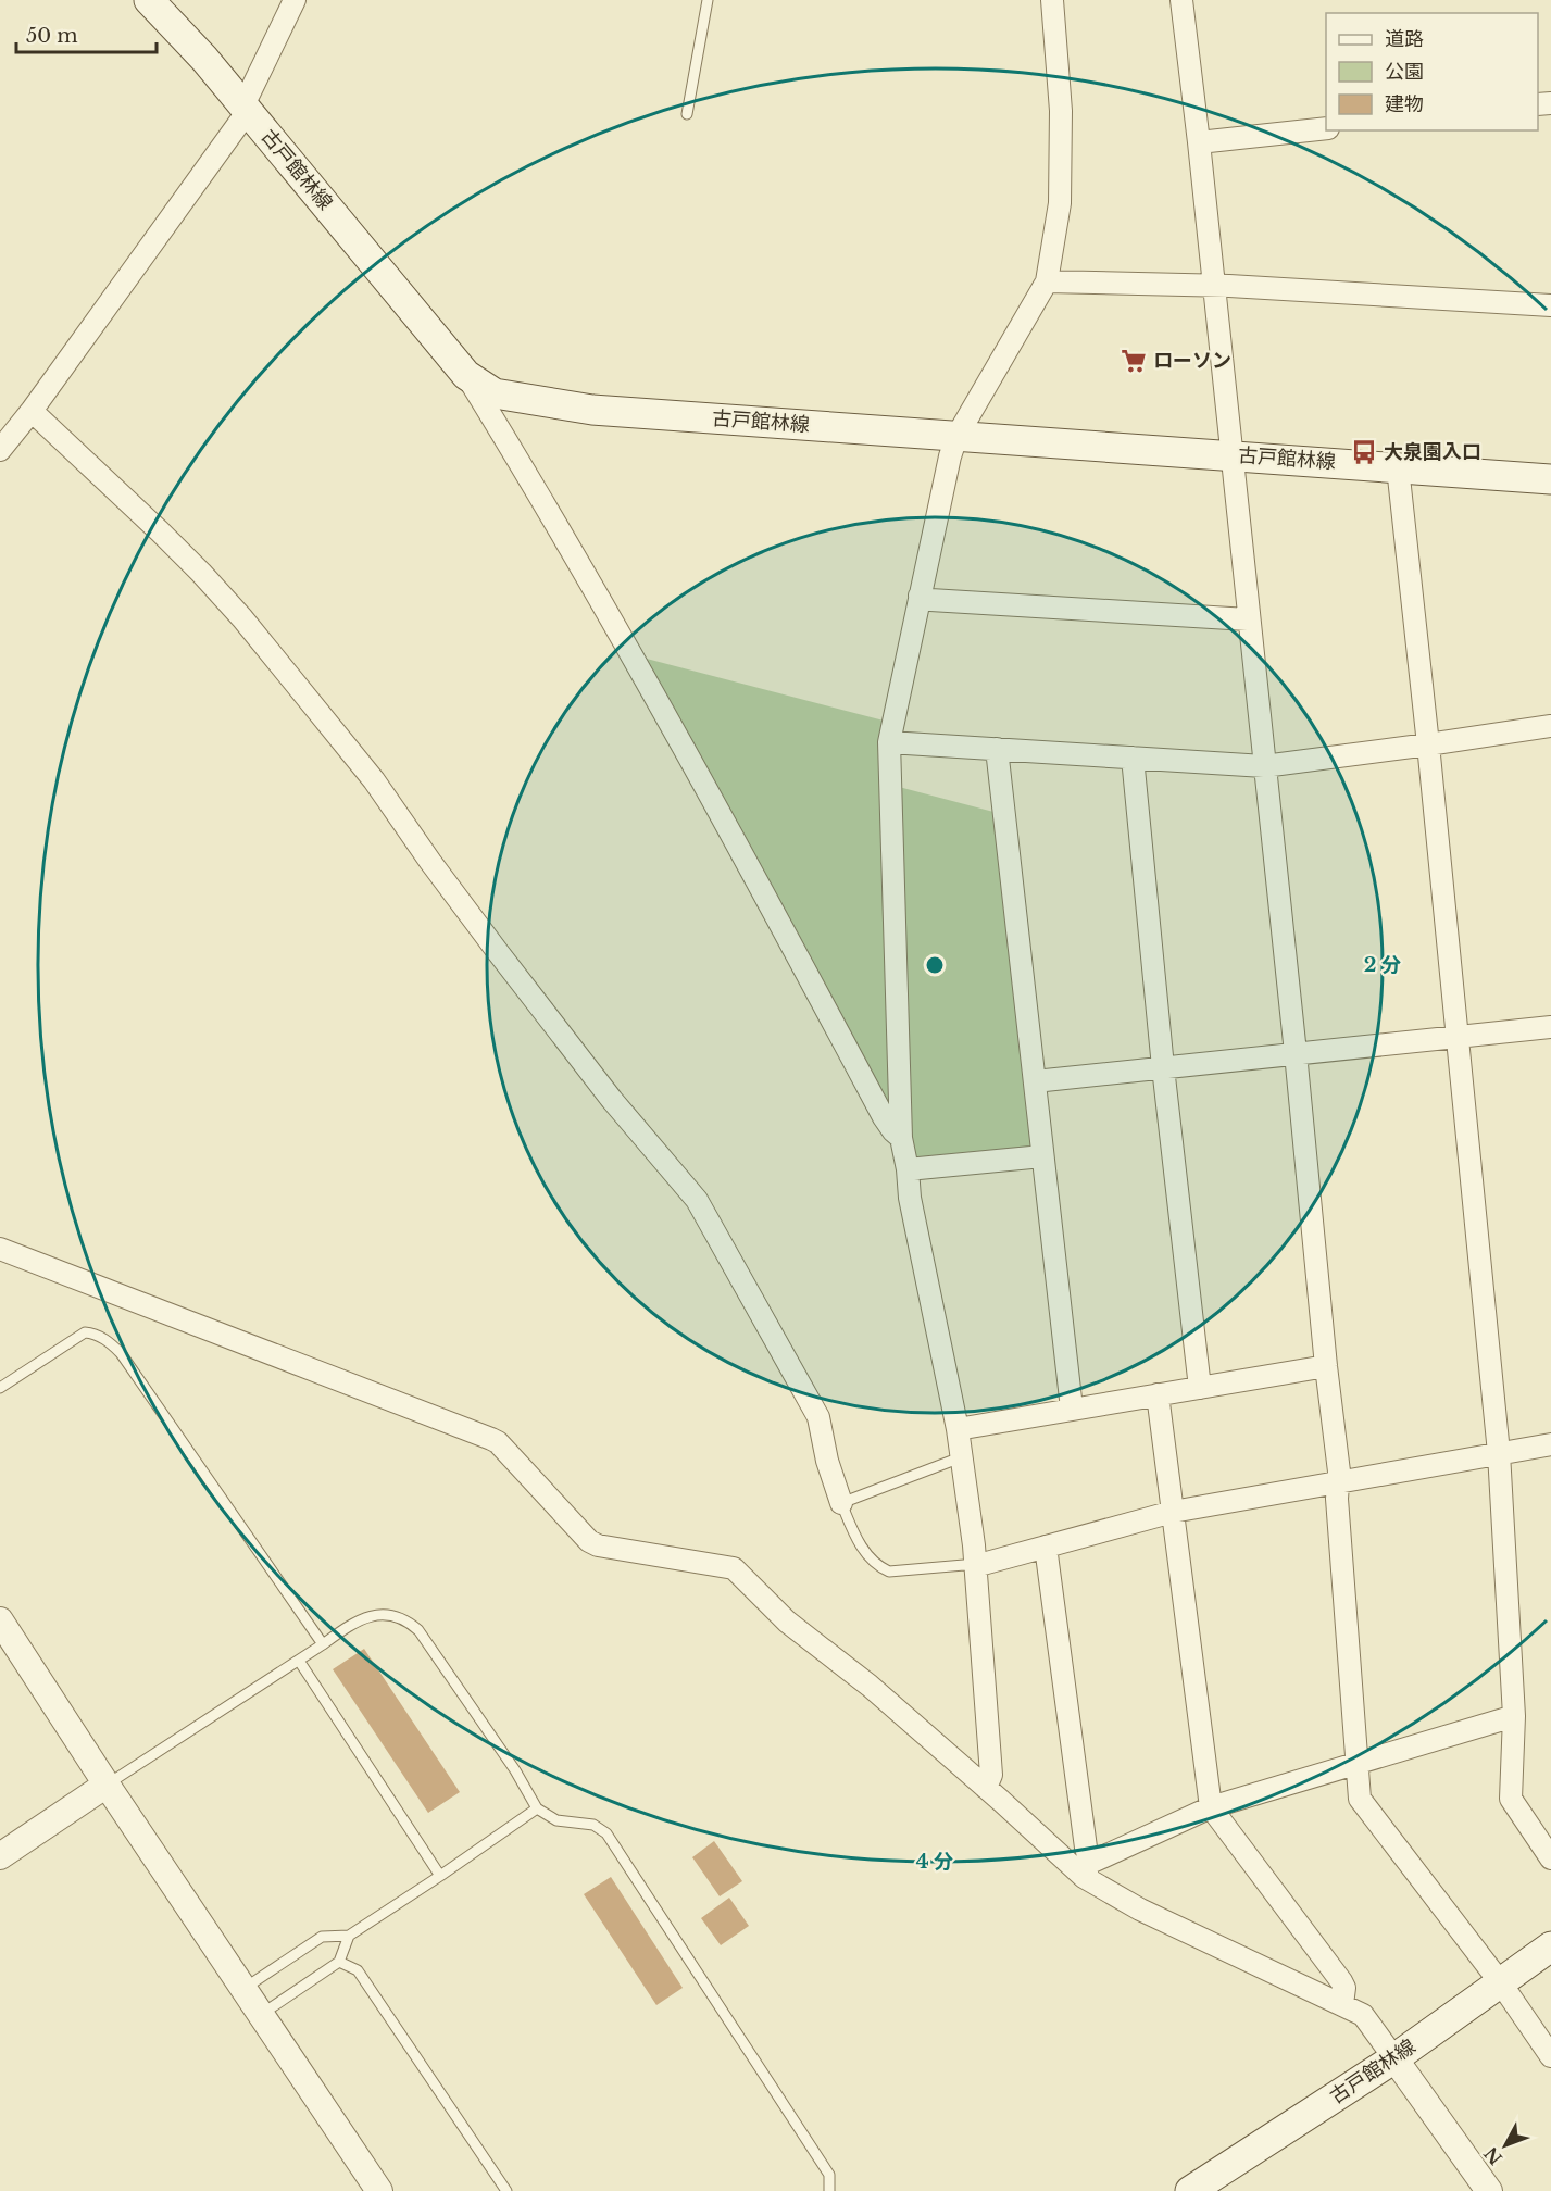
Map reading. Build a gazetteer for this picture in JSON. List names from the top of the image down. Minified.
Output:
{"streets":{"main road":["古戸館林線"]},"places":{"supermarket":["ローソン"],"bus stop":["大泉園入口"]},"legend":["道路","公園","建物"],"scale_bar":"50 m","north":"bottom left","rings":["2 分","4 分"]}
